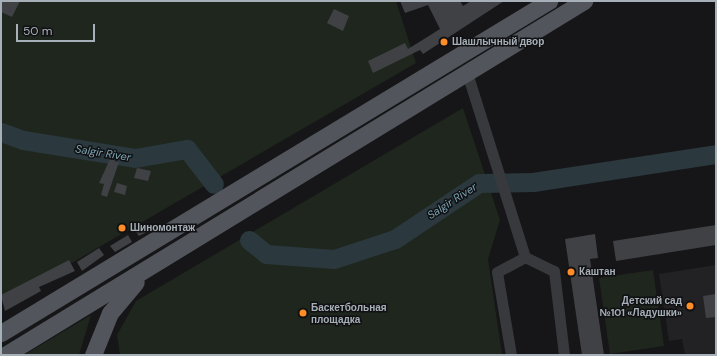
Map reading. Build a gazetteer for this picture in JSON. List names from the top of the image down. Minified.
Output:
{"water":["Salgir River"],"places":["Шашлычный двор","Шиномонтаж","Каштан","Детский сад №101 «Ладушки»","Баскетбольная площадка"],"scale_bar":"50 m"}
